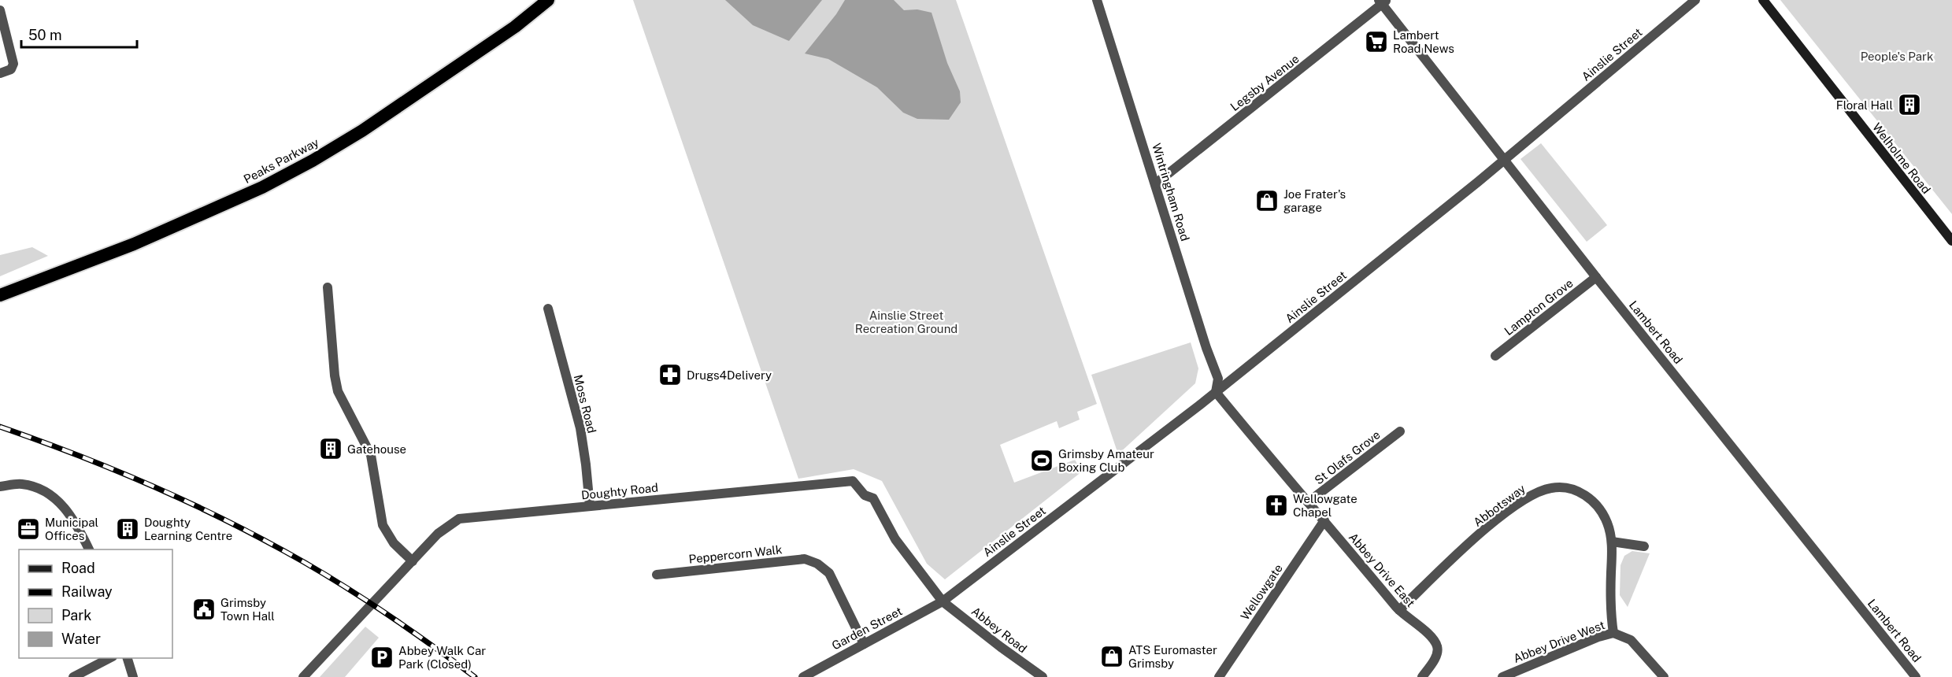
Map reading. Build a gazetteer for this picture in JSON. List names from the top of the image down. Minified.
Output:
{"streets":{"highway":["Peaks Parkway"],"main road":["Welholme Road"],"street":["Ainslie Street","Legsby Avenue","Wintringham Road","Lampton Grove","Lambert Road","Moss Road","St Olafs Grove","Doughty Road","Abbotsway","Peppercorn Walk","Abbey Drive East","Wellowgate","Garden Street","Abbey Road","Abbey Drive West"]},"crossings":[["Ainslie Street","Wintringham Road"],["Ainslie Street","Lambert Road"],["Ainslie Street","Doughty Road"],["Ainslie Street","Abbey Drive East"],["Ainslie Street","Garden Street"],["Ainslie Street","Abbey Road"],["Legsby Avenue","Wintringham Road"],["Legsby Avenue","Lambert Road"],["Wintringham Road","Abbey Drive East"],["Lampton Grove","Lambert Road"],["Moss Road","Doughty Road"],["St Olafs Grove","Abbey Drive East"],["Doughty Road","Garden Street"],["Doughty Road","Abbey Road"],["Abbotsway","Abbey Drive East"],["Abbotsway","Abbey Drive West"],["Peppercorn Walk","Garden Street"],["Abbey Drive East","Wellowgate"],["Garden Street","Abbey Road"]],"parks":["People's Park","Ainslie Street Recreation Ground"],"places":{"supermarket":["Lambert Road News"],"building":["Floral Hall","Gatehouse","Doughty Learning Centre"],"shop":["Joe Frater's garage","ATS Euromaster Grimsby"],"pharmacy":["Drugs4Delivery"],"sports":["Grimsby Amateur Boxing Club"],"church":["Wellowgate Chapel"],"office":["Municipal Offices"],"public building":["Grimsby Town Hall"],"parking":["Abbey Walk Car Park (Closed)"]},"legend":["Road","Railway","Park","Water"],"scale_bar":"50 m"}
